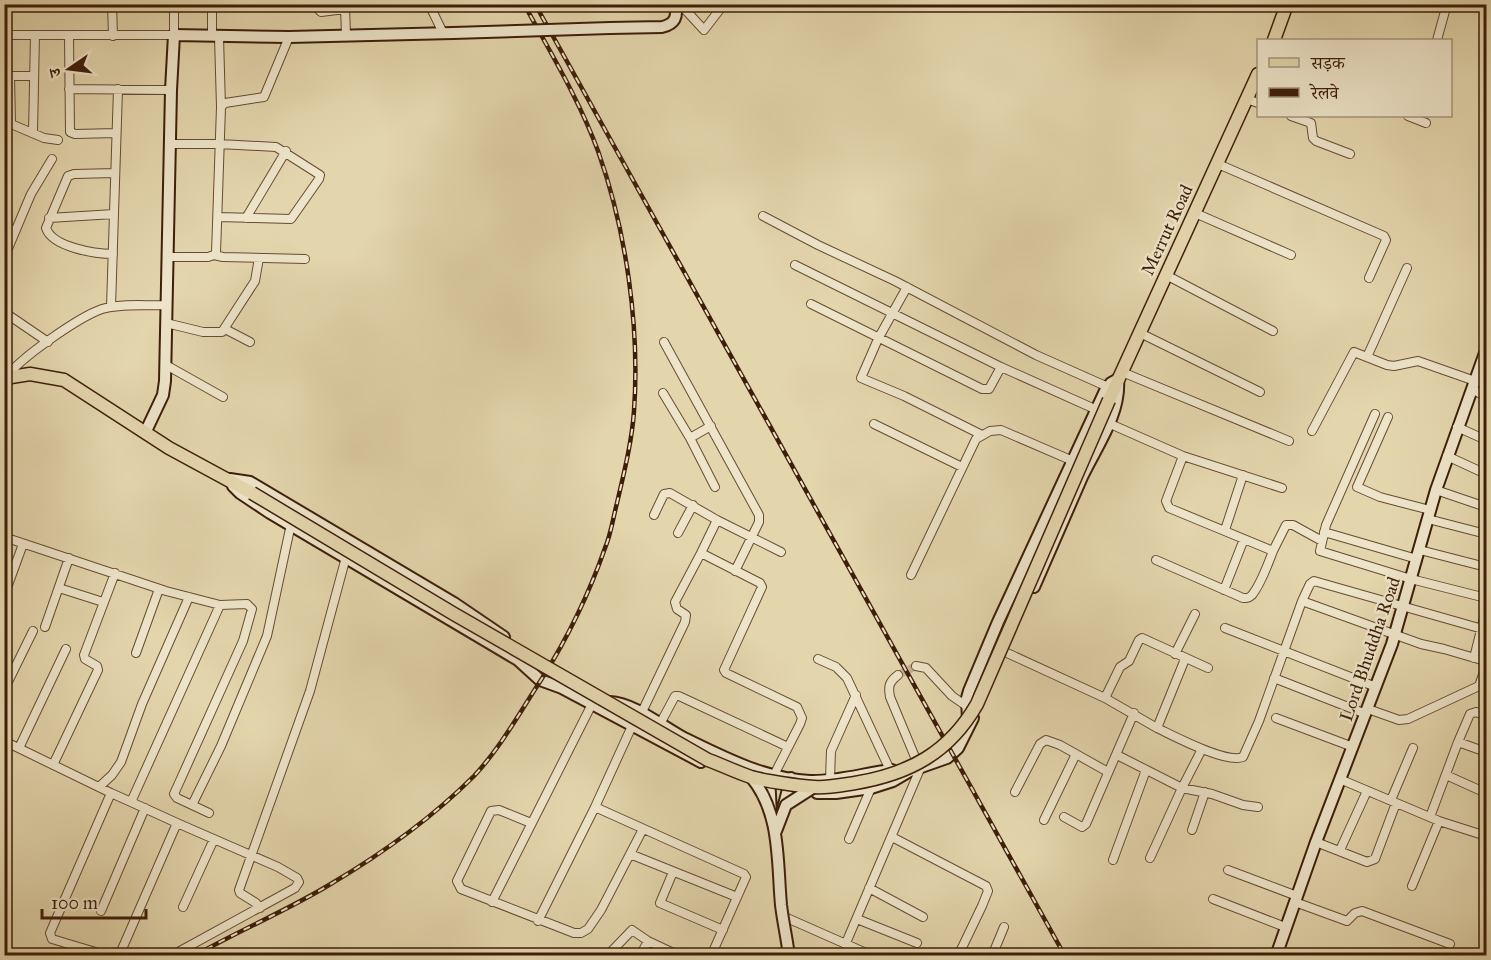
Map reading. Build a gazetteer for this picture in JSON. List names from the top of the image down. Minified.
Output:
{"streets":{"main road":["Merrut Road"],"street":["Lord Bhuddha Road"]},"legend":["सड़क","रेलवे"],"scale_bar":"100 m","north":"left"}
